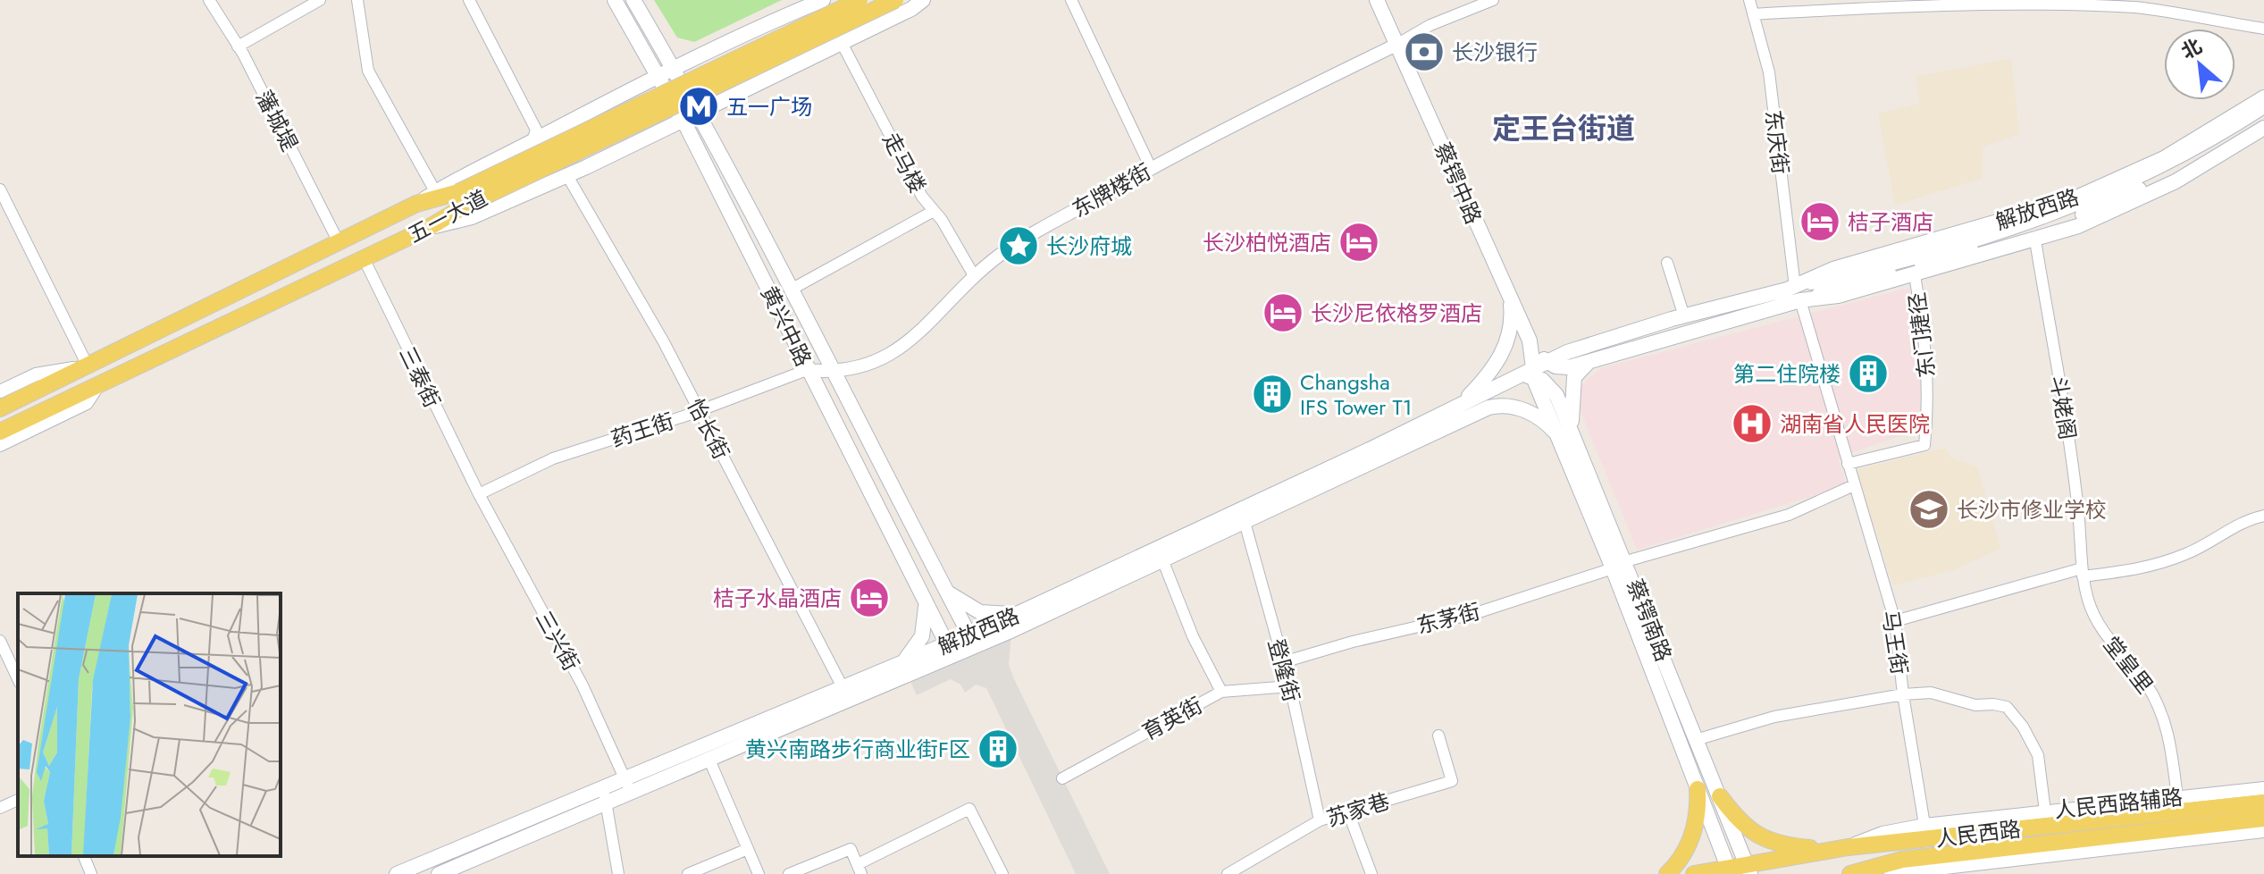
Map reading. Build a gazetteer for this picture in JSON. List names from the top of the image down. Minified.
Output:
{"streets":{"main road":["蔡锷中路","解放西路","五一大道","黄兴中路","蔡锷南路","人民西路"],"street":["藩城堤","东庆街","走马楼","东牌楼街","东门捷径","三泰街","斗姥阁","怡长街","药王街","东茅街","三兴街","马王街","堂皇里","登隆街","育英街","人民西路辅路","苏家巷"]},"crossings":[["藩城堤","五一大道"],["东庆街","解放西路"],["东庆街","东门捷径"],["东庆街","马王街"],["走马楼","东牌楼街"],["蔡锷中路","东牌楼街"],["蔡锷中路","解放西路"],["蔡锷中路","蔡锷南路"],["东牌楼街","黄兴中路"],["东牌楼街","药王街"],["解放西路","黄兴中路"],["解放西路","东门捷径"],["解放西路","斗姥阁"],["解放西路","怡长街"],["解放西路","蔡锷南路"],["解放西路","三兴街"],["解放西路","登隆街"],["五一大道","黄兴中路"],["五一大道","三泰街"],["黄兴中路","药王街"],["东门捷径","马王街"],["三泰街","药王街"],["三泰街","三兴街"],["斗姥阁","堂皇里"],["怡长街","药王街"],["药王街","三兴街"],["东茅街","蔡锷南路"],["东茅街","登隆街"],["蔡锷南路","人民西路"],["马王街","人民西路辅路"],["堂皇里","人民西路辅路"],["登隆街","育英街"],["登隆街","苏家巷"],["人民西路辅路","人民西路"]],"districts":["定王台街道"],"places":{"bank":["长沙银行"],"metro station":["五一广场"],"hotel":["桔子酒店","长沙柏悦酒店","长沙尼依格罗酒店","桔子水晶酒店"],"place":["长沙府城"],"building":["第二住院楼","Changsha IFS Tower T1","黄兴南路步行商业街F区"],"hospital":["湖南省人民医院"],"school or university":["长沙市修业学校"]},"north":"top left"}
